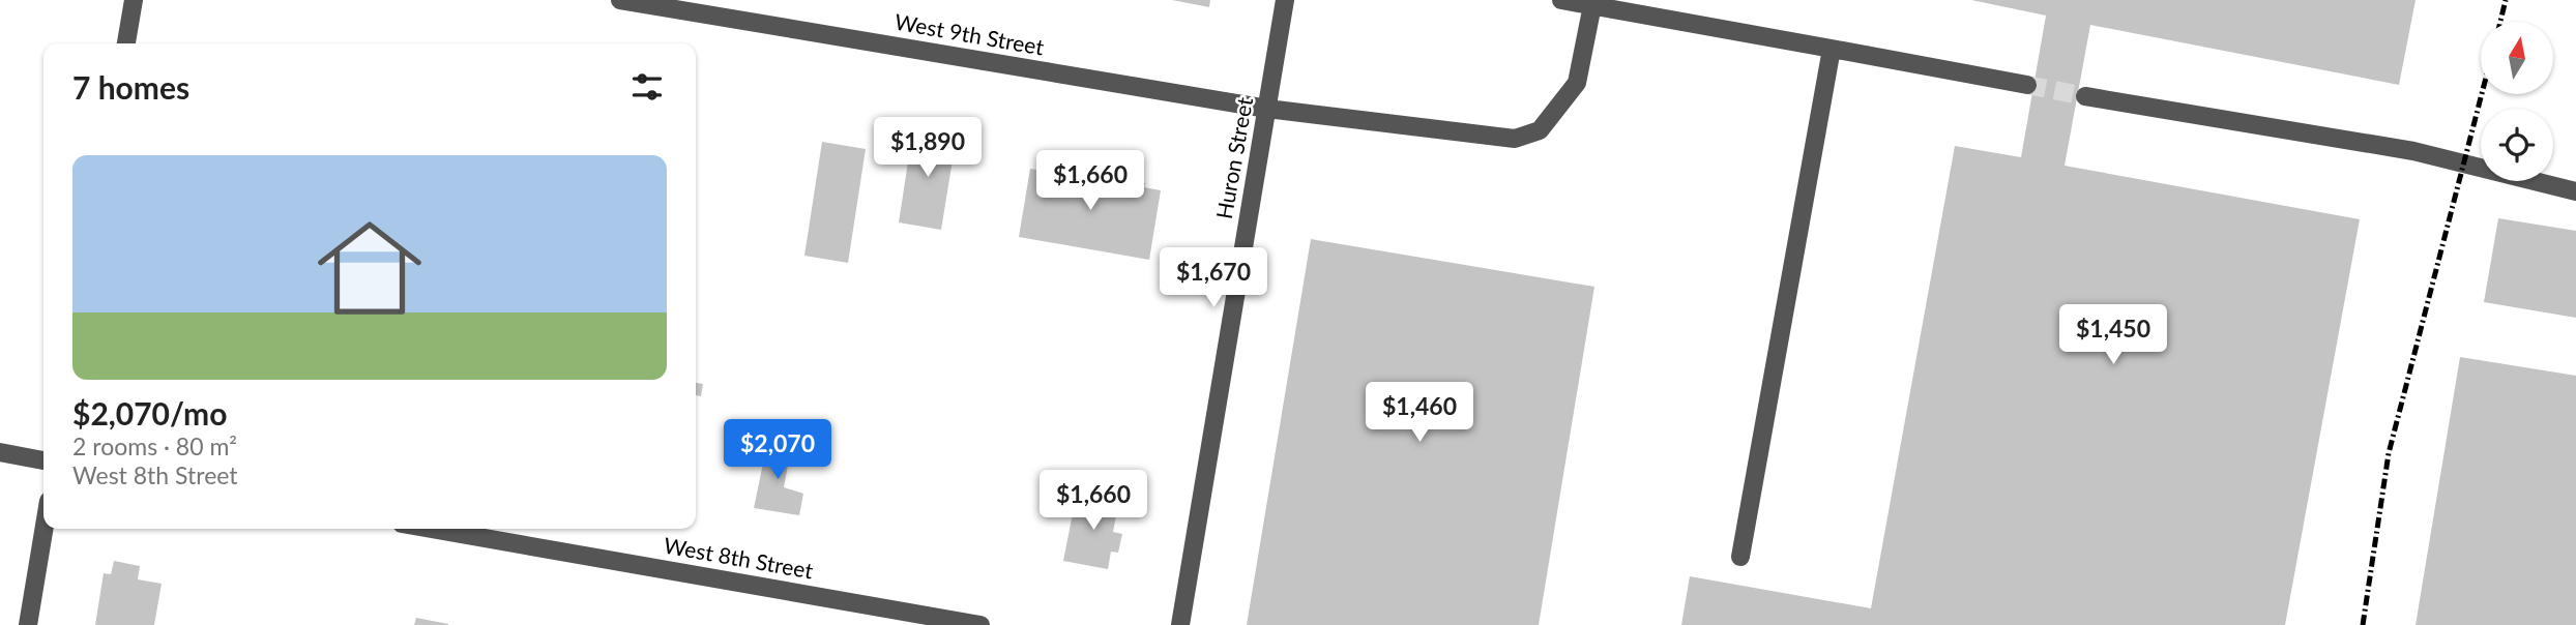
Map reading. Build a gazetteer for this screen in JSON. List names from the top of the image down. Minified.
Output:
{"streets":{"street":["West 9th Street","Huron Street","West 8th Street"]},"crossings":[["West 9th Street","Huron Street"]],"north":"top","page":{"heading":"7 homes","price":["$1,890","$1,660","$1,670","$1,450","$1,460","$2,070","$1,660"],"list":[{"name":"$2,070/mo","note":"2 rooms · 80 m² · West 8th Street"}]}}
